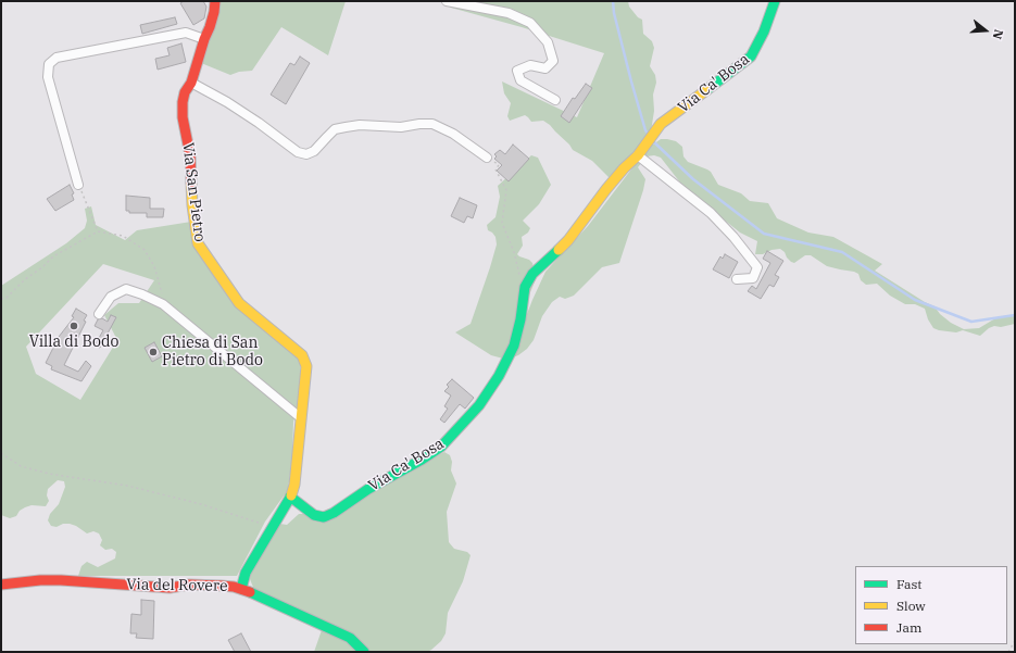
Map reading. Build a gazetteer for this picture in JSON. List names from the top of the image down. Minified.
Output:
{"streets":{"street":["Via Ca' Bosa","Via San Pietro","Via del Rovere"]},"crossings":[["Via Ca' Bosa","Via San Pietro"],["Via San Pietro","Via del Rovere"]],"places":["Villa di Bodo","Chiesa di San Pietro di Bodo"],"legend":["Fast","Slow","Jam"],"north":"right"}
